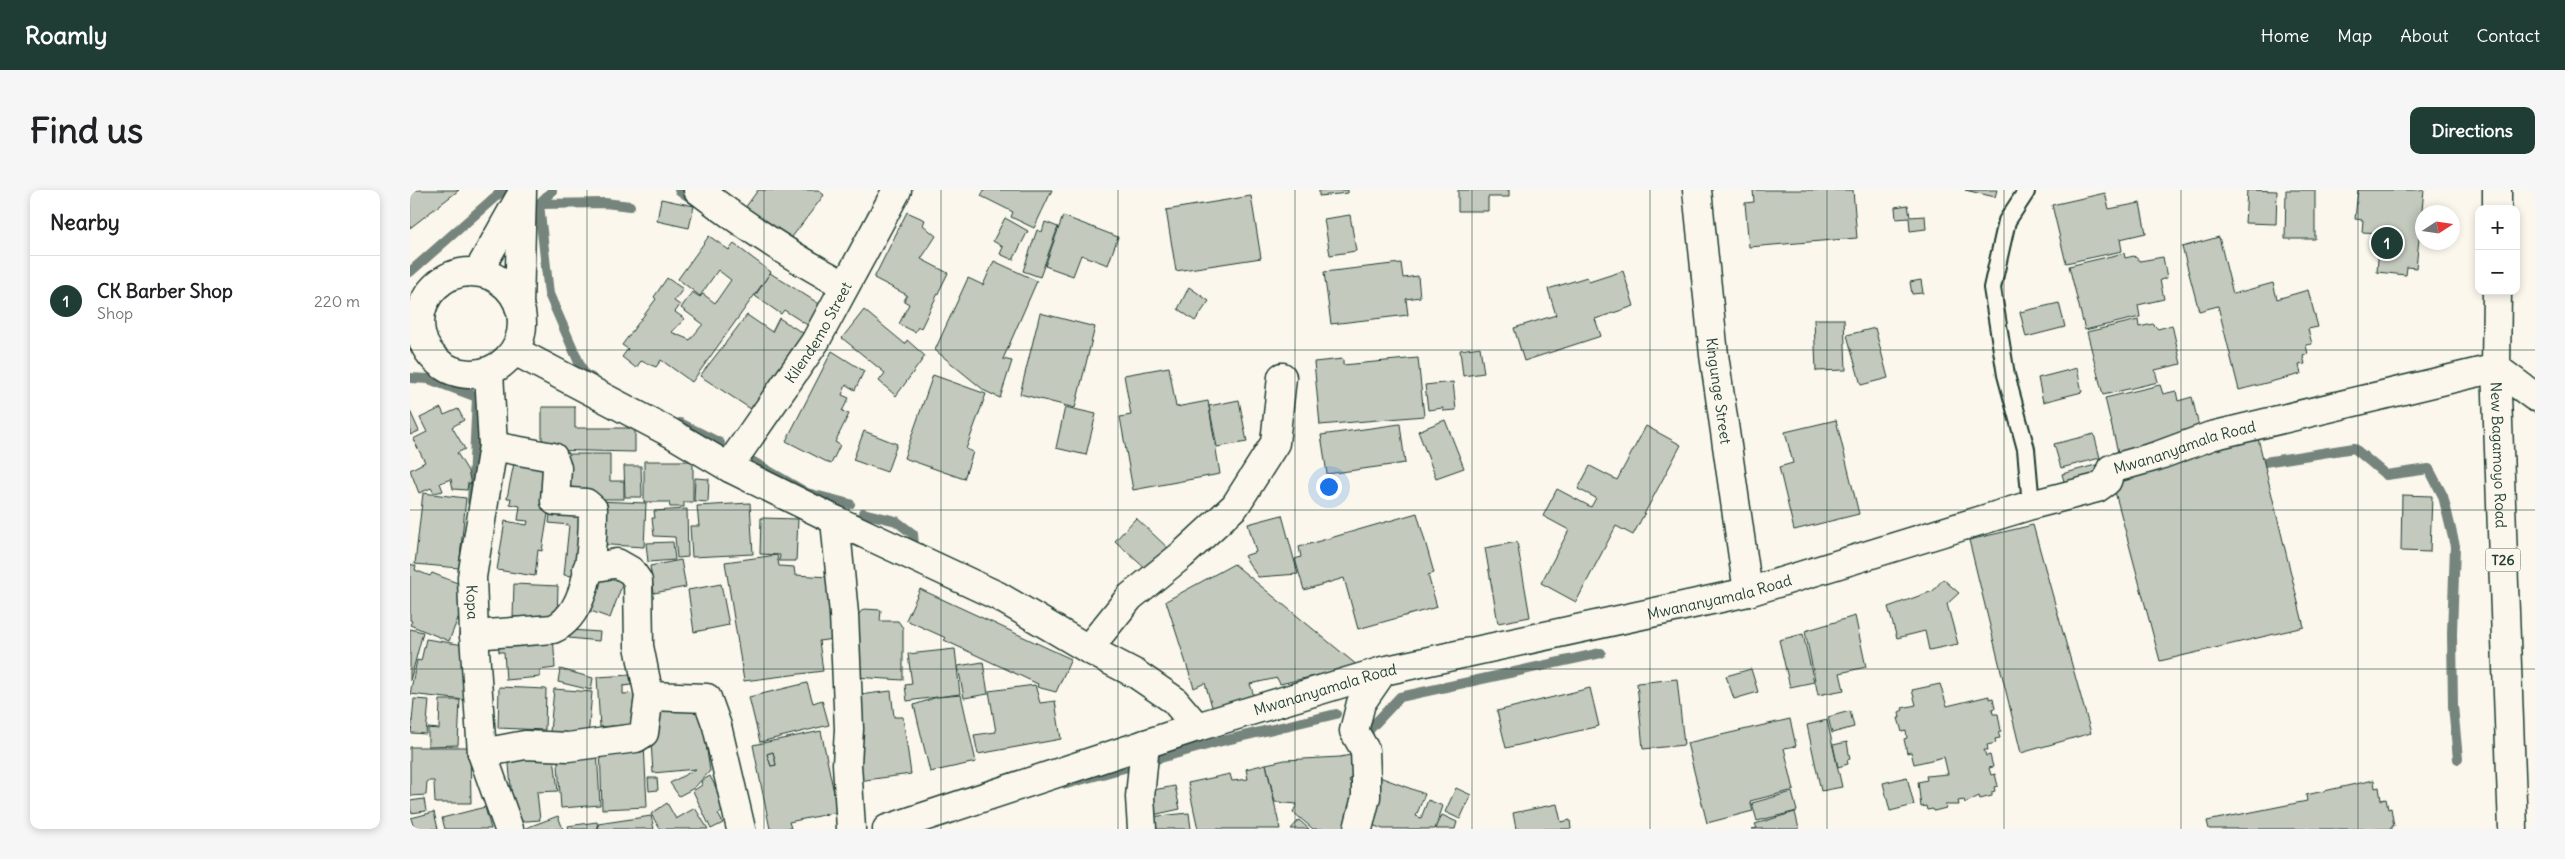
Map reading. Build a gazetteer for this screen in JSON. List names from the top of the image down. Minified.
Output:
{"streets":{"main road":["Kilendemo Street","Kingunge Street","Mwananyamala Road","New Bagamoyo Road","T26","Kopa"]},"crossings":[["Kingunge Street","Mwananyamala Road"],["Mwananyamala Road","New Bagamoyo Road"]],"north":"right","page":{"header":"Roamly","nav":["Home","Map","About","Contact"],"buttons":"Directions","title":"Find us","heading":"Nearby","map_buttons":["+","−"],"pins":"1","list":[{"mark":"1","name":"CK Barber Shop","note":"Shop","value":"220 m"}]}}
